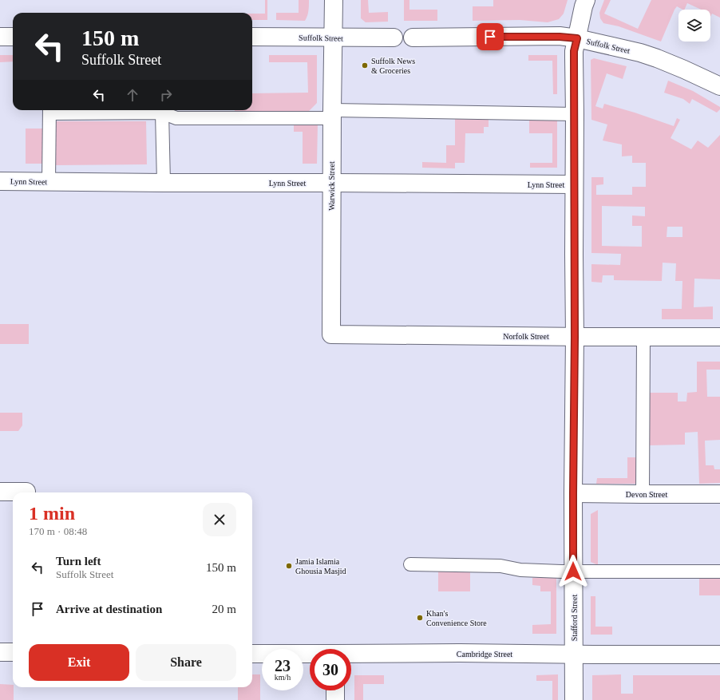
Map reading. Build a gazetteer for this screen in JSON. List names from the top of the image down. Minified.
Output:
{"streets":{"street":["Suffolk Street","Lynn Street","Warwick Street","Norfolk Street","Devon Street","Stafford Street","Cambridge Street"]},"crossings":[["Suffolk Street","Warwick Street"],["Suffolk Street","Stafford Street"],["Lynn Street","Warwick Street"],["Lynn Street","Stafford Street"],["Warwick Street","Norfolk Street"],["Norfolk Street","Stafford Street"],["Devon Street","Stafford Street"],["Stafford Street","Cambridge Street"]],"places":["Suffolk News & Groceries","Jamia Islamia Ghousia Masjid","Khan's Convenience Store"],"page":{"turn":["150 m","Suffolk Street"],"heading":["1 min","170 m · 08:48"],"list":[{"name":"Turn left","note":"Suffolk Street","value":"150 m"},{"name":"Arrive at destination","value":"20 m"}],"buttons":["Exit","Share"],"speed":"23 km/h","limit":"30"}}
